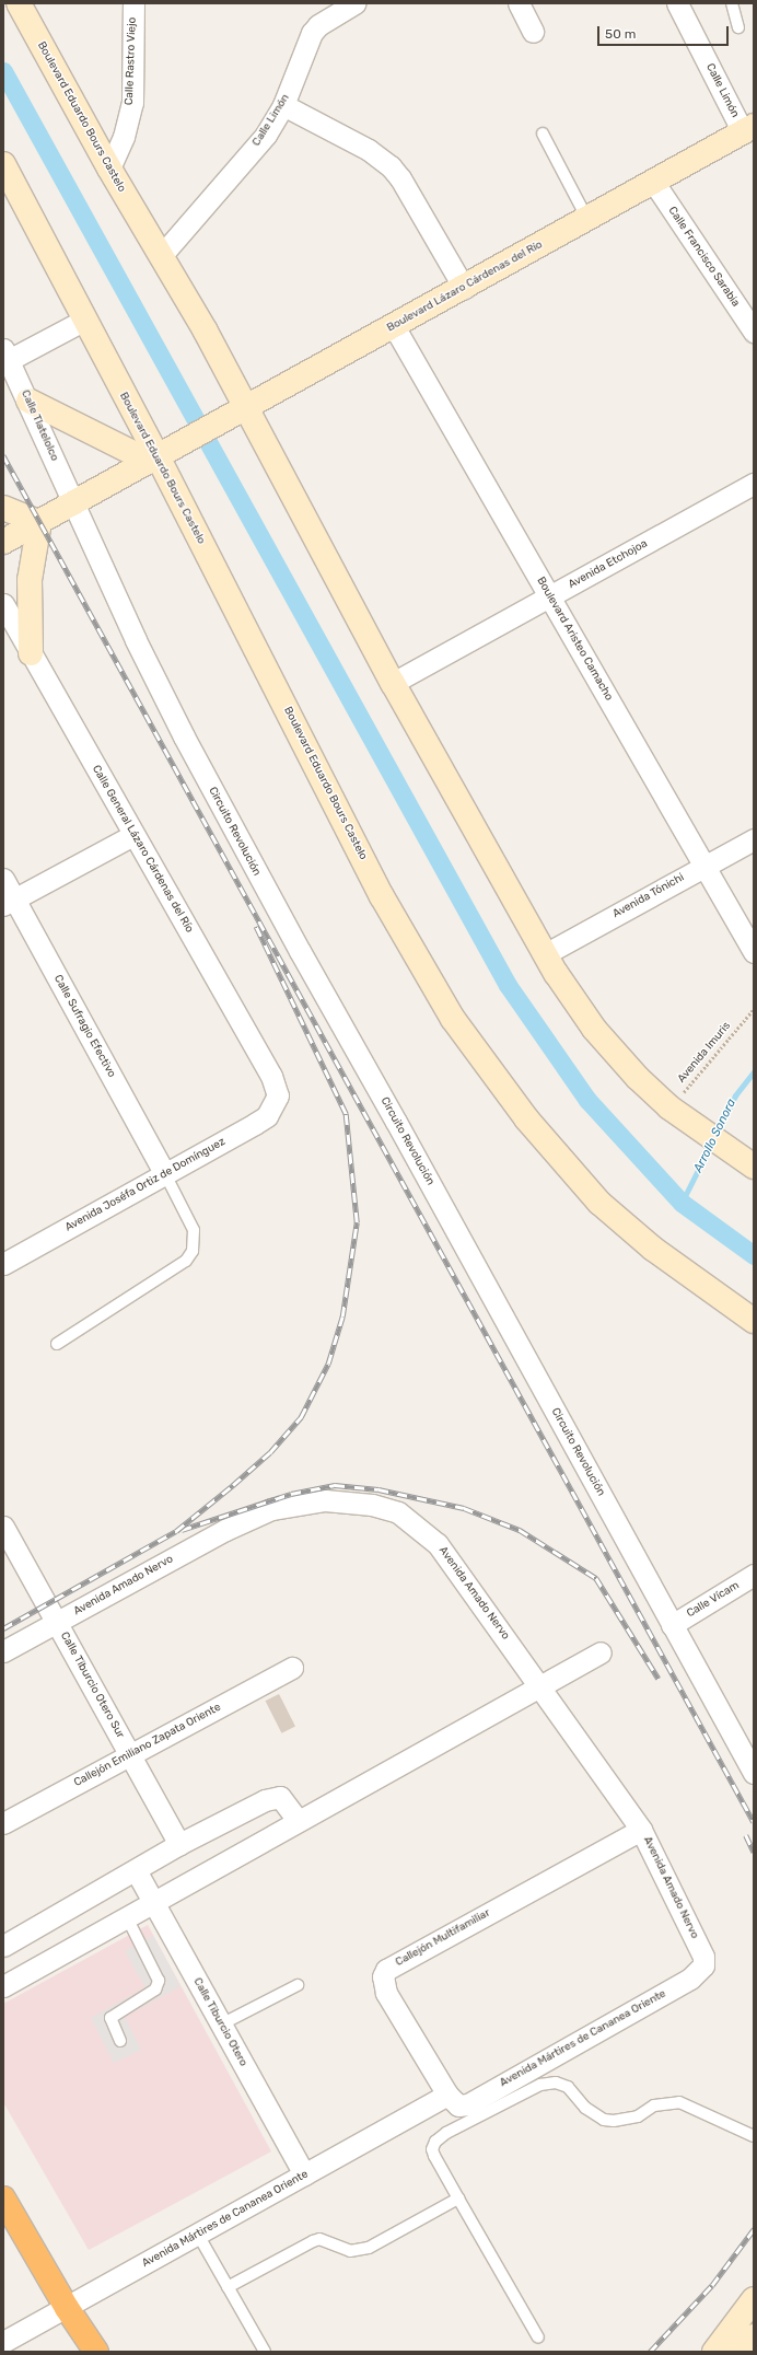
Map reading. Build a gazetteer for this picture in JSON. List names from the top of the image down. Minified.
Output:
{"streets":{"main road":["Boulevard Eduardo Bours Castelo","Boulevard Lázaro Cárdenas del Río"],"street":["Calle Rastro Viejo","Calle Limón","Calle Francisco Sarabia","Calle Tlatelolco","Avenida Etchojoa","Boulevard Aristeo Camacho","Circuito Revolución","Calle General Lázaro Cárdenas del Río","Avenida Tónichi","Calle Sufragio Efectivo","Avenida Joséfa Ortiz de Domínguez","Avenida Amado Nervo","Calle Vícam","Calle Tiburcio Otero Sur","Callejón Emiliano Zapata Oriente","Callejón Multifamiliar","Calle Tiburcio Otero","Avenida Mártires de Cananea Oriente"],"path":["Avenida Imuris"]},"crossings":[["Calle Rastro Viejo","Boulevard Eduardo Bours Castelo"],["Calle Limón","Boulevard Eduardo Bours Castelo"],["Calle Limón","Boulevard Lázaro Cárdenas del Río"],["Boulevard Eduardo Bours Castelo","Boulevard Lázaro Cárdenas del Río"],["Boulevard Eduardo Bours Castelo","Avenida Etchojoa"],["Boulevard Eduardo Bours Castelo","Avenida Tónichi"],["Boulevard Eduardo Bours Castelo","Avenida Imuris"],["Calle Francisco Sarabia","Boulevard Lázaro Cárdenas del Río"],["Boulevard Lázaro Cárdenas del Río","Calle Tlatelolco"],["Boulevard Lázaro Cárdenas del Río","Boulevard Aristeo Camacho"],["Boulevard Lázaro Cárdenas del Río","Circuito Revolución"],["Calle Tlatelolco","Circuito Revolución"],["Avenida Etchojoa","Boulevard Aristeo Camacho"],["Boulevard Aristeo Camacho","Avenida Tónichi"],["Circuito Revolución","Calle Vícam"],["Calle General Lázaro Cárdenas del Río","Avenida Joséfa Ortiz de Domínguez"],["Calle Sufragio Efectivo","Avenida Joséfa Ortiz de Domínguez"],["Avenida Amado Nervo","Calle Tiburcio Otero Sur"],["Avenida Amado Nervo","Callejón Multifamiliar"],["Avenida Amado Nervo","Avenida Mártires de Cananea Oriente"],["Calle Tiburcio Otero Sur","Callejón Emiliano Zapata Oriente"],["Callejón Multifamiliar","Avenida Mártires de Cananea Oriente"],["Calle Tiburcio Otero","Avenida Mártires de Cananea Oriente"]],"water":["Arrollo Sonora"],"scale_bar":"50 m"}
